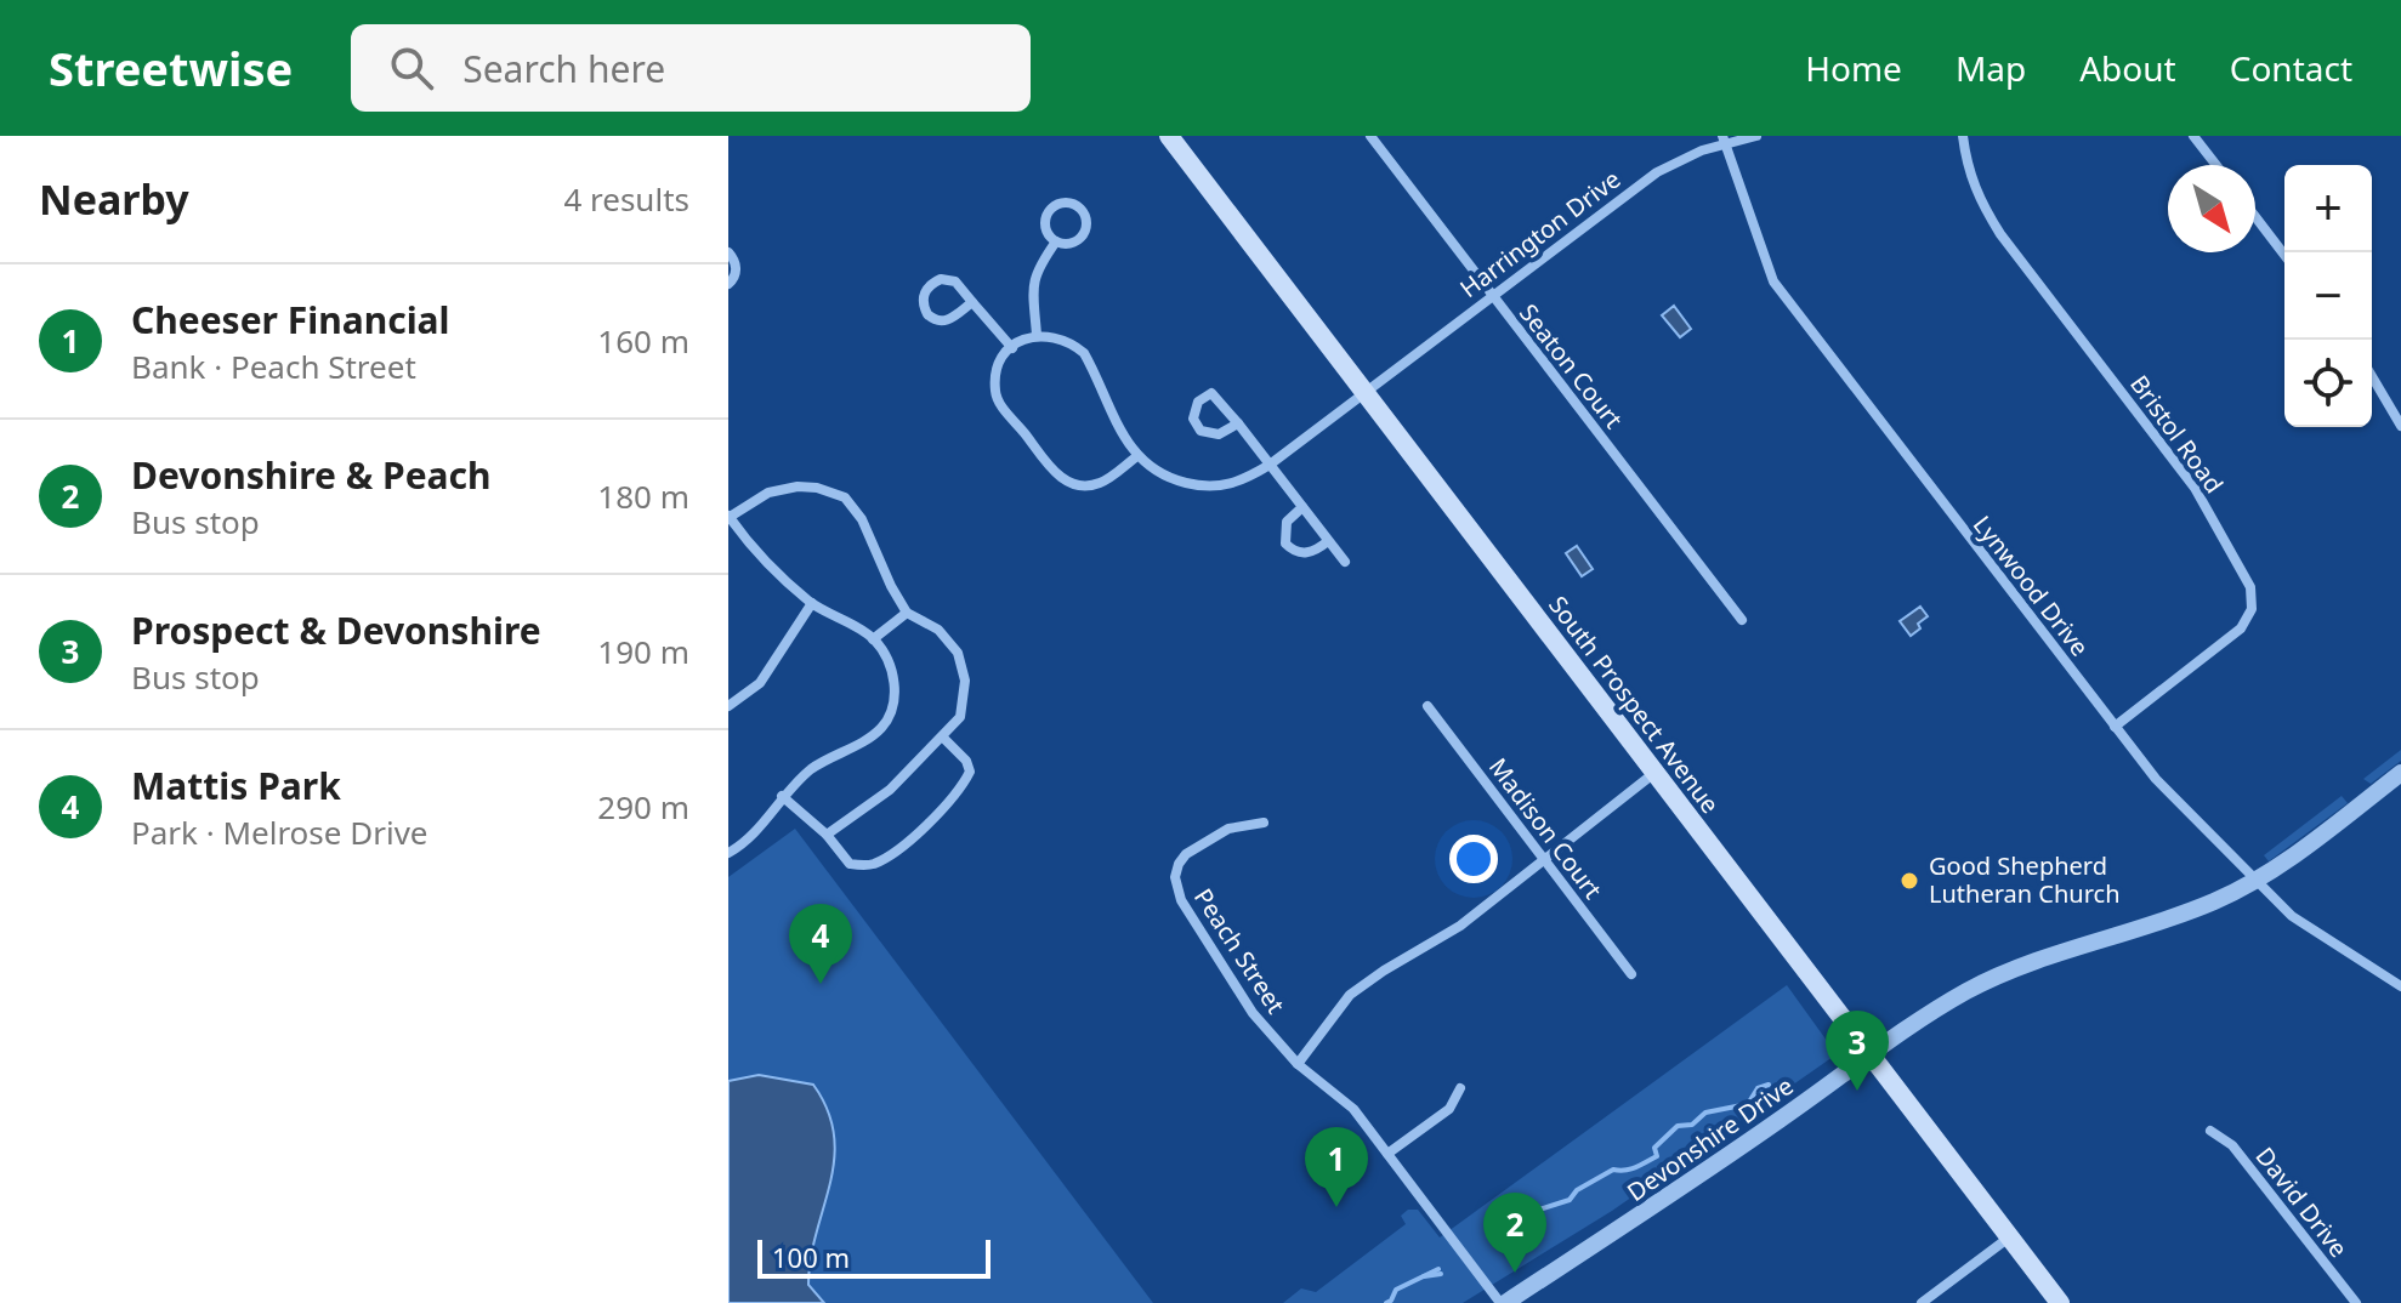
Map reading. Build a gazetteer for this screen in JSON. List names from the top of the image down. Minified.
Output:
{"streets":{"main road":["South Prospect Avenue"],"street":["Harrington Drive","Seaton Court","Bristol Road","Lynwood Drive","Madison Court","Peach Street","Devonshire Drive","David Drive"]},"crossings":[["Harrington Drive","Seaton Court"],["Harrington Drive","Lynwood Drive"],["Harrington Drive","South Prospect Avenue"],["Bristol Road","Lynwood Drive"],["Lynwood Drive","Devonshire Drive"],["South Prospect Avenue","Devonshire Drive"],["Peach Street","Devonshire Drive"]],"places":["Good Shepherd Lutheran Church"],"scale_bar":"100 m","north":"bottom right","page":{"header":"Streetwise","search":"Search here","nav":["Home","Map","About","Contact"],"heading":["Nearby","4 results"],"map_buttons":["+","−"],"list":[{"mark":"1","name":"Cheeser Financial","note":"Bank · Peach Street","value":"160 m"},{"mark":"2","name":"Devonshire & Peach","note":"Bus stop","value":"180 m"},{"mark":"3","name":"Prospect & Devonshire","note":"Bus stop","value":"190 m"},{"mark":"4","name":"Mattis Park","note":"Park · Melrose Drive","value":"290 m"}],"pins":["4","3","1","2"],"scale":"100 m"}}
